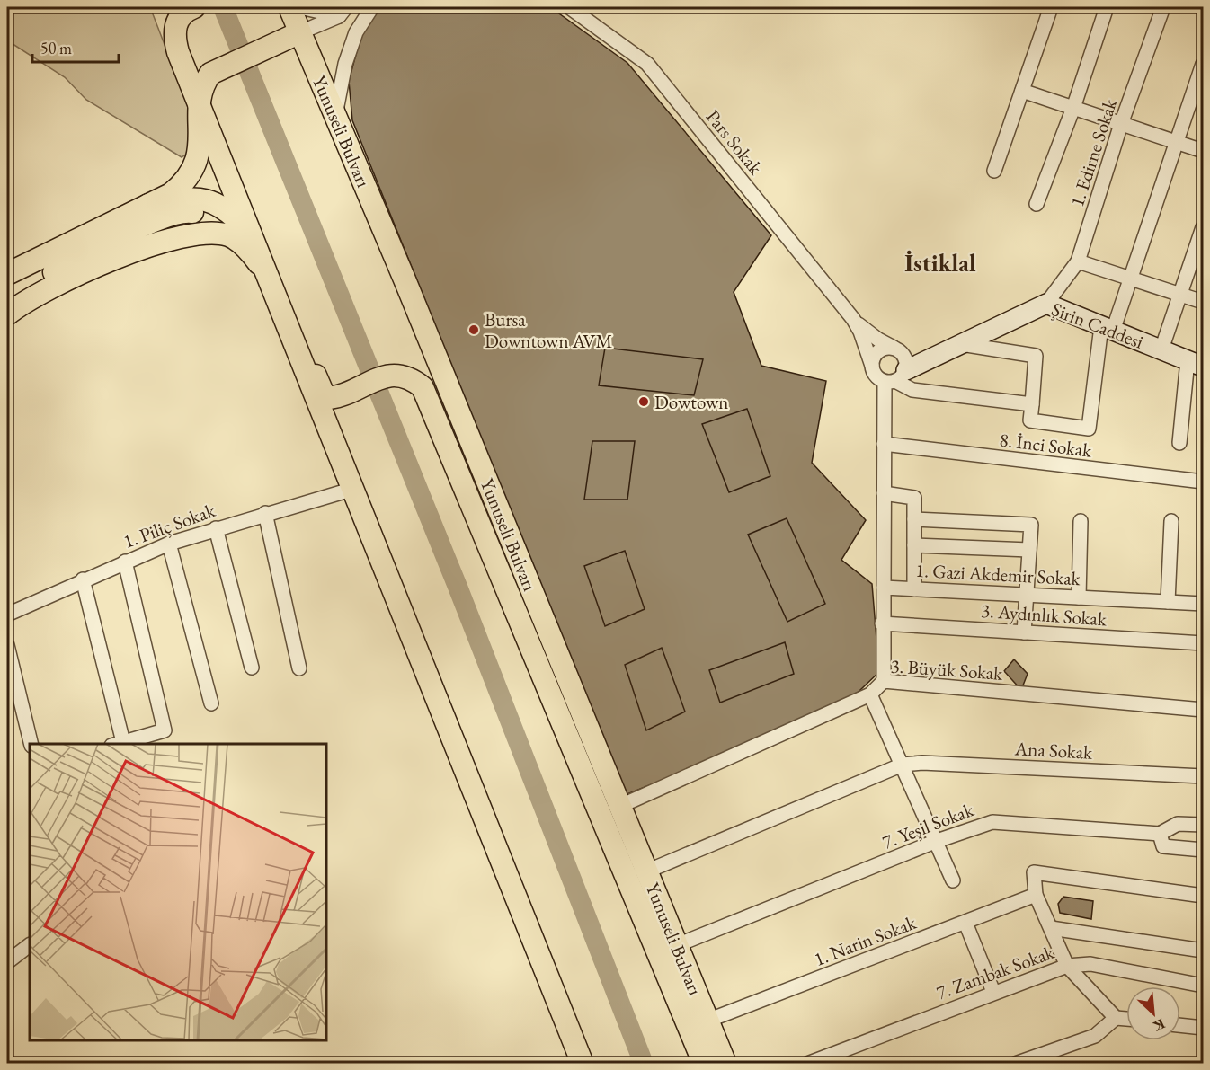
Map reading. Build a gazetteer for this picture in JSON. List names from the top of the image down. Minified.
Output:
{"streets":{"main road":["Yunuseli Bulvarı"],"street":["Pars Sokak","1. Edirne Sokak","Şirin Caddesi","8. İnci Sokak","1. Piliç Sokak","1. Gazi Akdemir Sokak","3. Aydınlık Sokak","3. Büyük Sokak","Ana Sokak","7. Yeşil Sokak","1. Narin Sokak","7. Zambak Sokak"]},"crossings":[["Yunuseli Bulvarı","3. Büyük Sokak"],["Yunuseli Bulvarı","Ana Sokak"],["Yunuseli Bulvarı","7. Yeşil Sokak"],["Yunuseli Bulvarı","1. Narin Sokak"],["1. Edirne Sokak","Şirin Caddesi"]],"districts":["İstiklal"],"places":["Bursa Downtown AVM","Dowtown"],"scale_bar":"50 m","north":"bottom right"}
